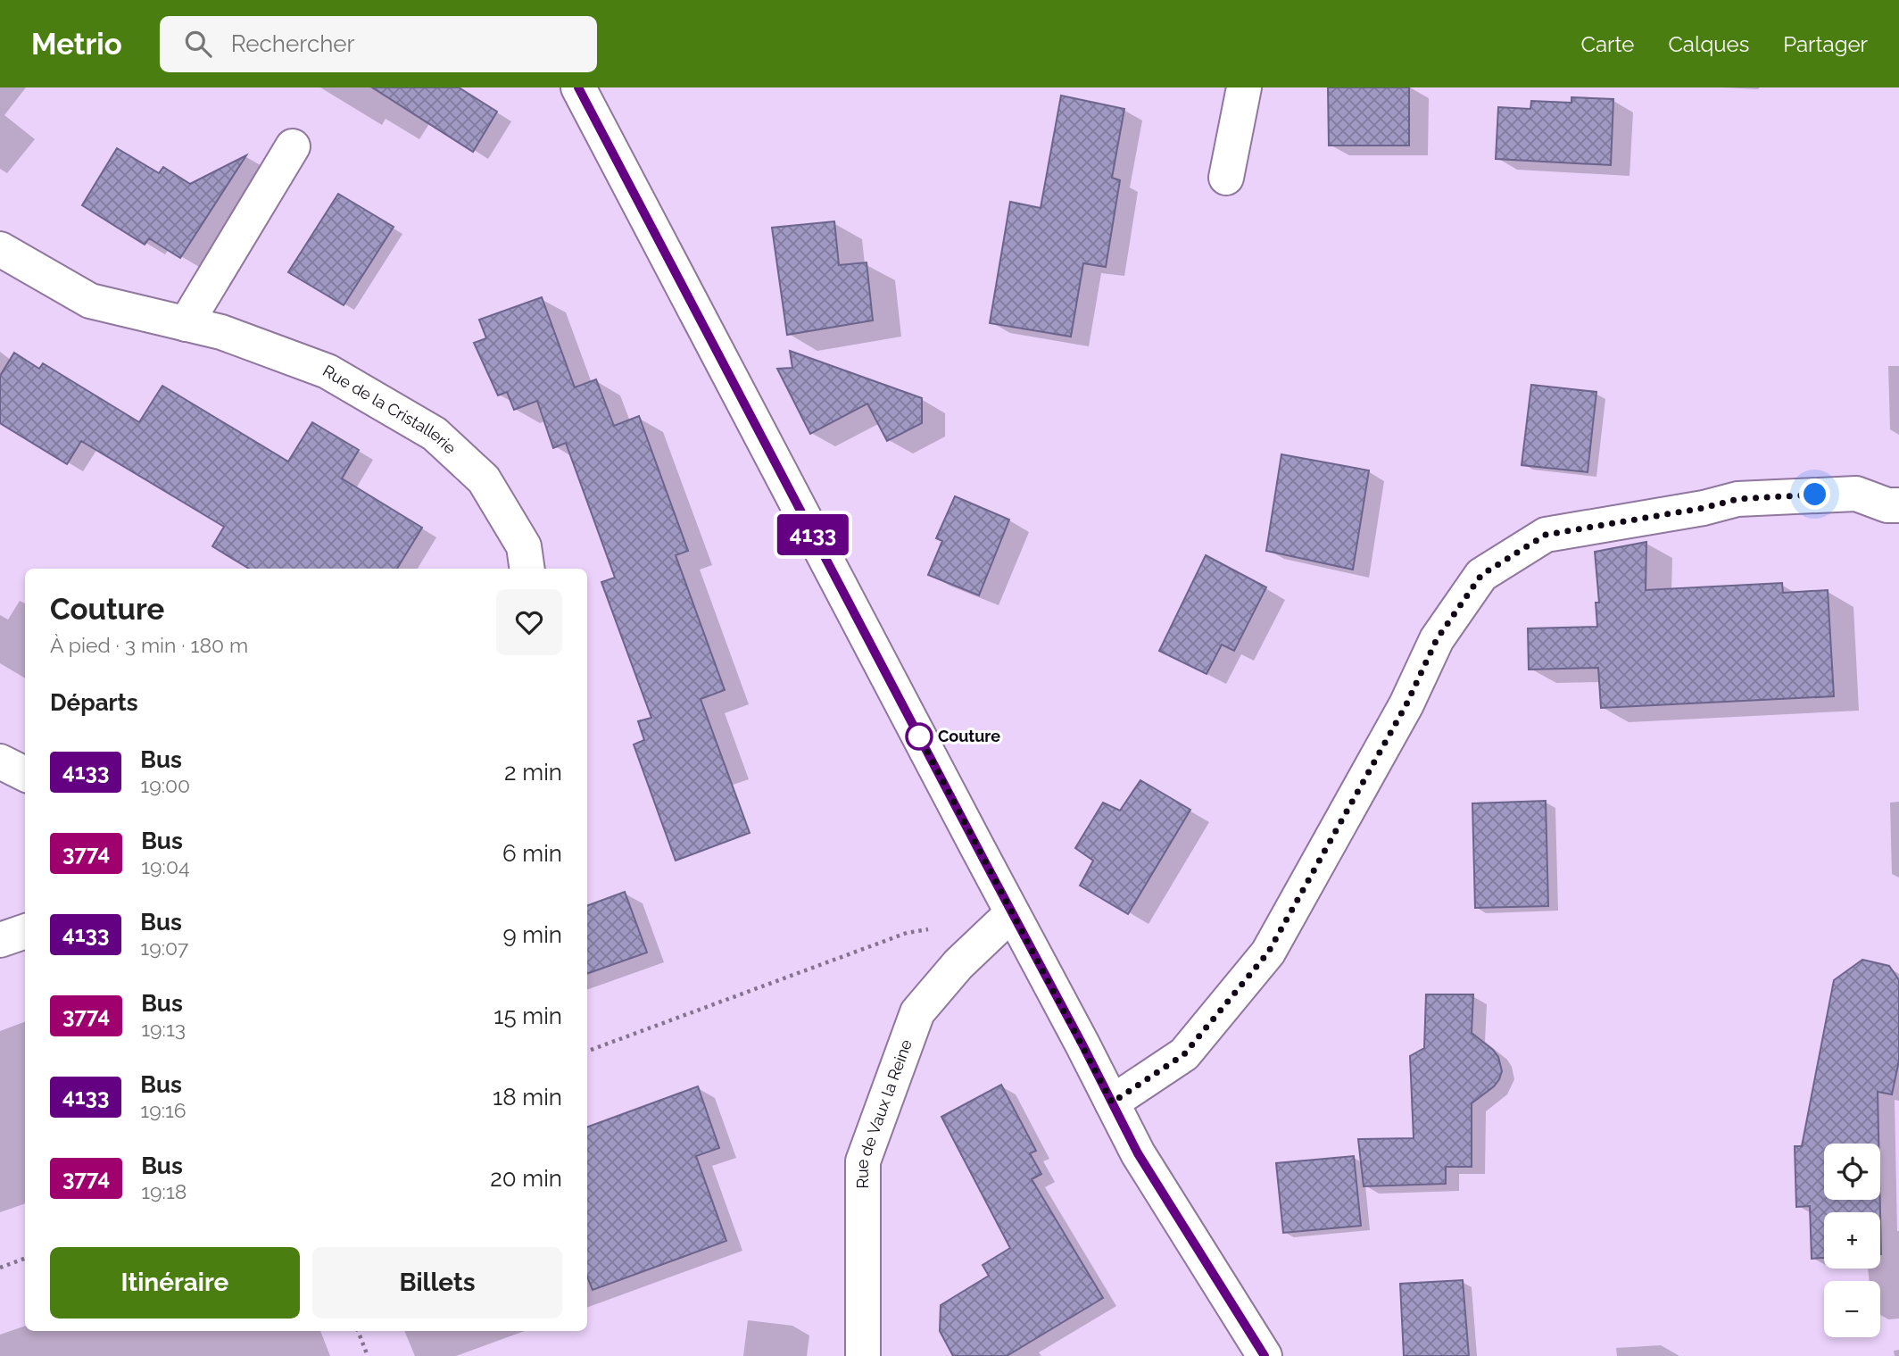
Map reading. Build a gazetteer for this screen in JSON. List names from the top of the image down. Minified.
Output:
{"streets":{"street":["Rue de la Cristallerie","Rue de Vaux la Reine"]},"places":["Couture"],"lines":["bus line 4133"],"page":{"header":"Metrio","search":"Rechercher","nav":["Carte","Calques","Partager"],"on_map":"4133","heading":[["Couture","À pied · 3 min · 180 m"],"Départs"],"list":[{"mark":"4133","name":"Bus","note":"19:00","value":"2 min"},{"mark":"3774","name":"Bus","note":"19:04","value":"6 min"},{"mark":"4133","name":"Bus","note":"19:07","value":"9 min"},{"mark":"3774","name":"Bus","note":"19:13","value":"15 min"},{"mark":"4133","name":"Bus","note":"19:16","value":"18 min"},{"mark":"3774","name":"Bus","note":"19:18","value":"20 min"}],"map_buttons":["+","−"],"buttons":["Itinéraire","Billets"]}}
